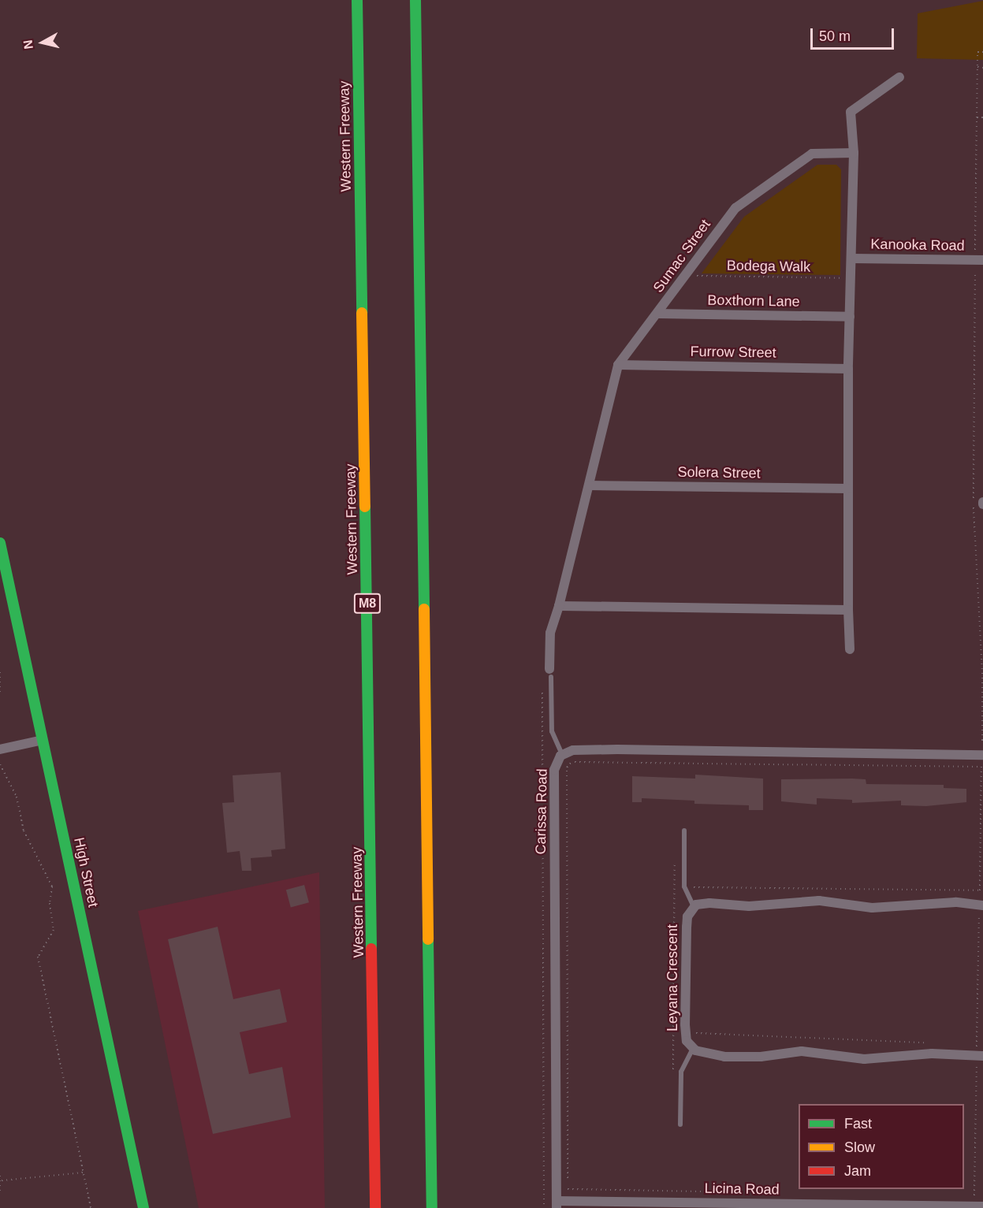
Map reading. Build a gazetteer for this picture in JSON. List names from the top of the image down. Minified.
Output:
{"streets":{"main road":["Western Freeway","M8","High Street"],"street":["Kanooka Road","Sumac Street","Boxthorn Lane","Furrow Street","Solera Street","Carissa Road","Leyana Crescent","Licina Road"],"path":["Bodega Walk"]},"crossings":[["Sumac Street","Bodega Walk"],["Sumac Street","Boxthorn Lane"],["Sumac Street","Furrow Street"],["Sumac Street","Solera Street"],["Carissa Road","Licina Road"]],"legend":["Fast","Slow","Jam"],"scale_bar":"50 m","north":"left"}
